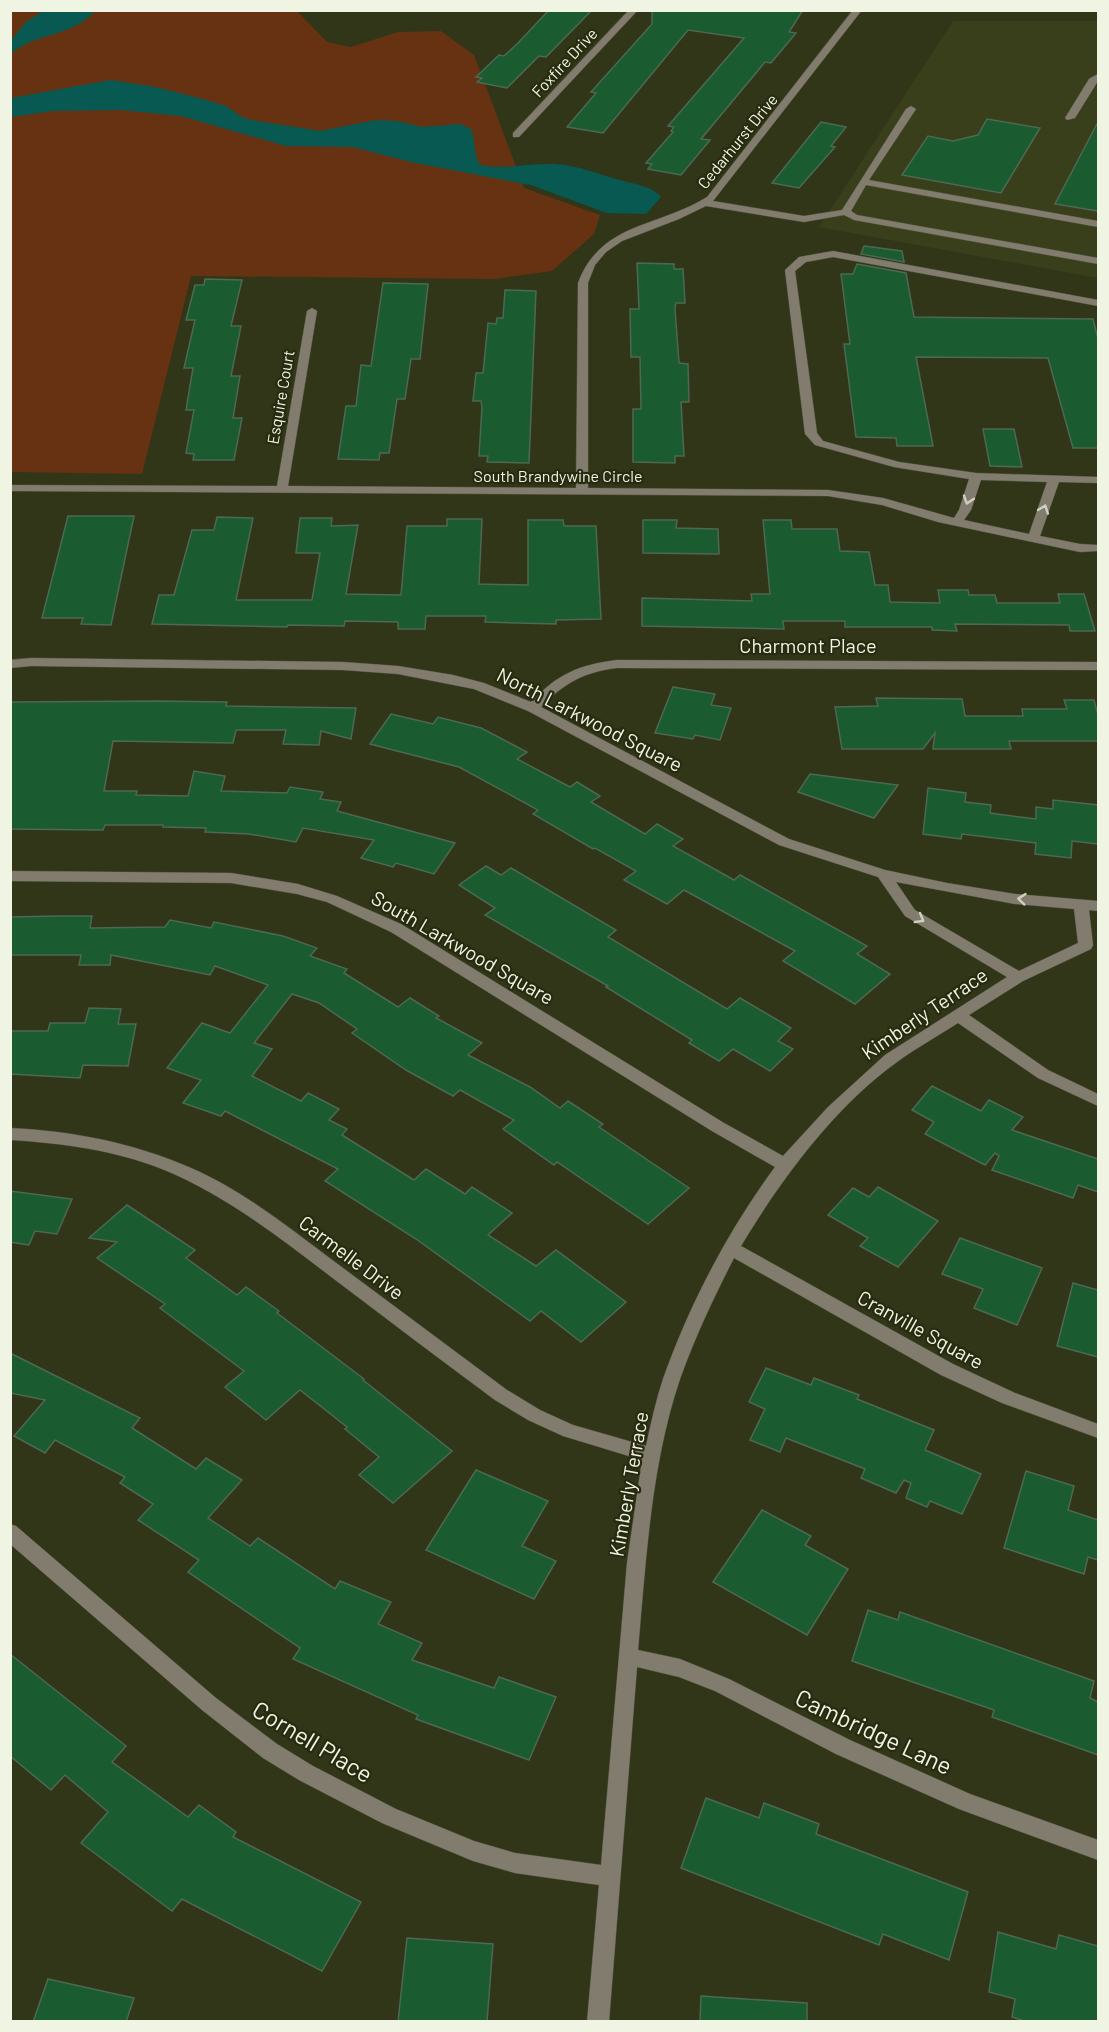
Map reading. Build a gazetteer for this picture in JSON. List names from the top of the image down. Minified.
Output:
{"streets":{"street":["Foxfire Drive","Cedarhurst Drive","Esquire Court","South Brandywine Circle","Charmont Place","North Larkwood Square","South Larkwood Square","Kimberly Terrace","Carmelle Drive","Cranville Square","Cambridge Lane","Cornell Place"]},"crossings":[["Cedarhurst Drive","South Brandywine Circle"],["Esquire Court","South Brandywine Circle"],["Charmont Place","North Larkwood Square"],["North Larkwood Square","Kimberly Terrace"],["South Larkwood Square","Kimberly Terrace"],["Kimberly Terrace","Carmelle Drive"],["Kimberly Terrace","Cranville Square"],["Kimberly Terrace","Cambridge Lane"],["Kimberly Terrace","Cornell Place"]]}
